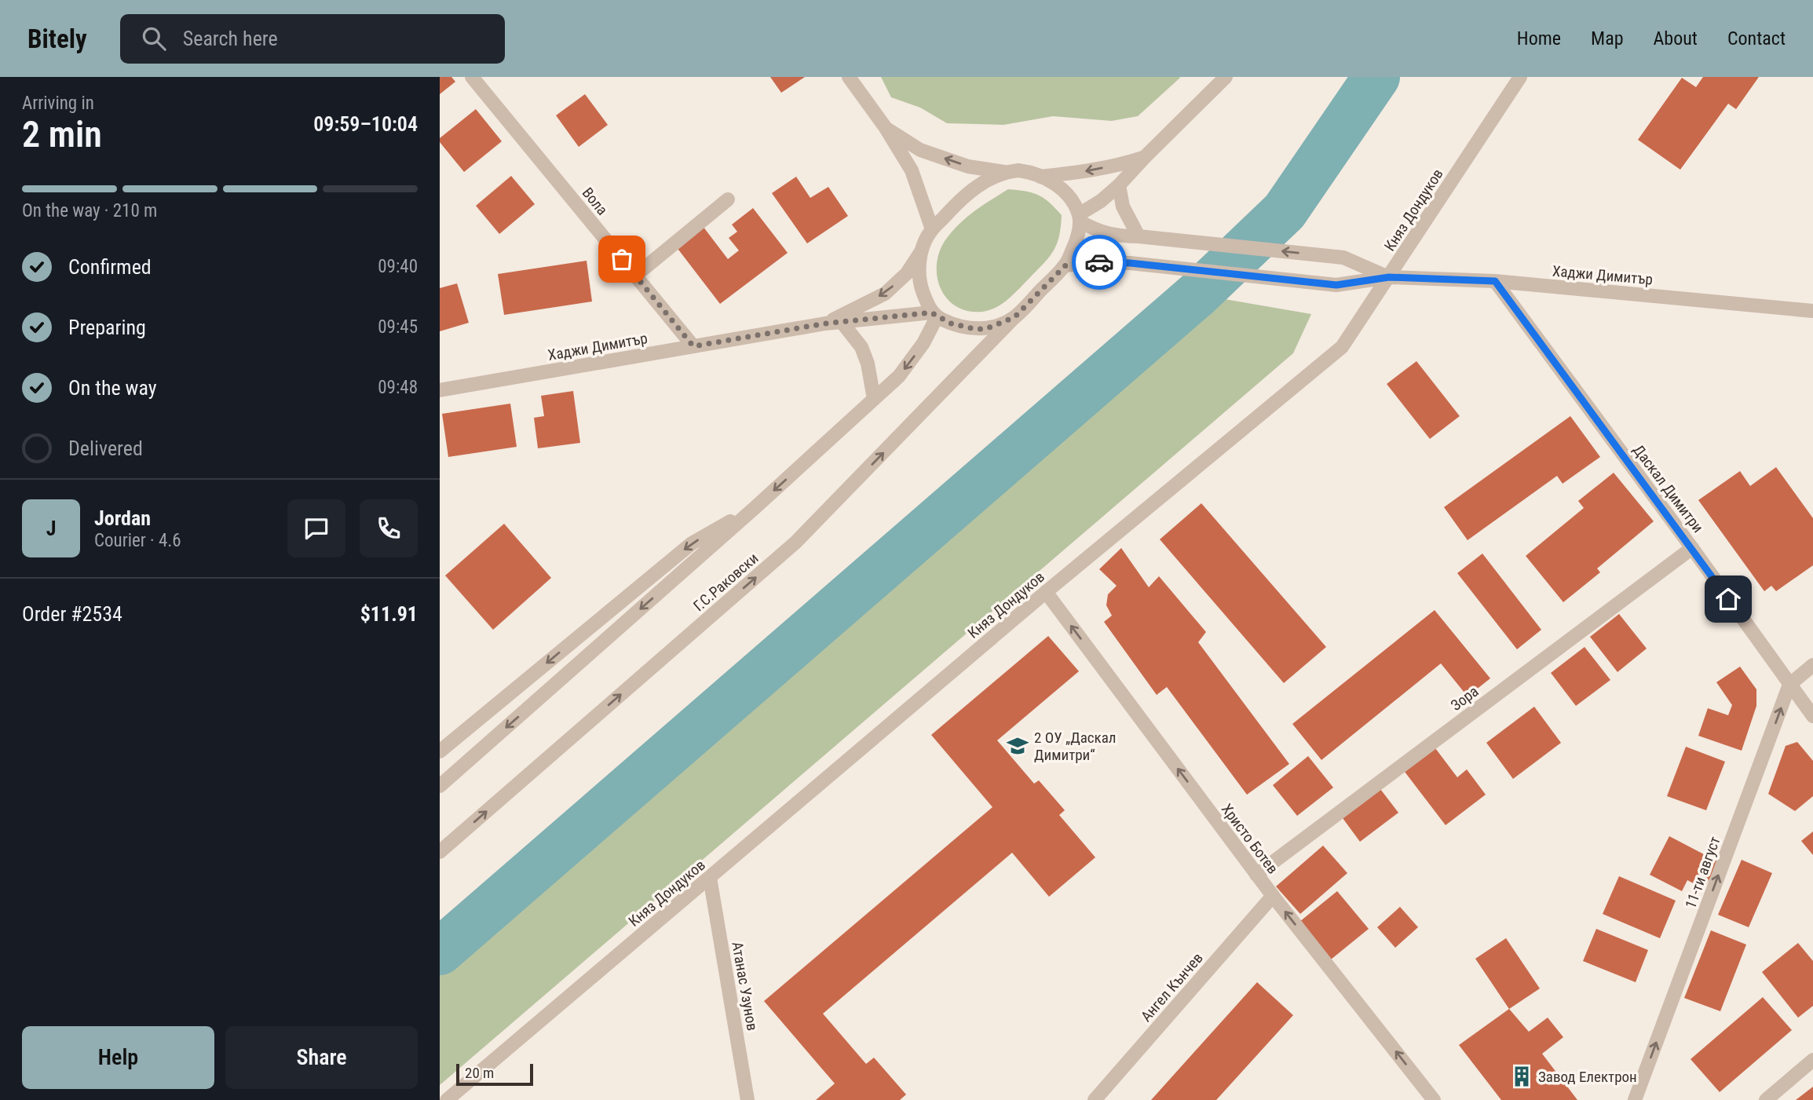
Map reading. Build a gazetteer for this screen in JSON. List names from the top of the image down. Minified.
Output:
{"streets":{"street":["Вола","Княз Дондуков","Хаджи Димитър","Даскал Димитри","Г.С.Раковски","Зора","Христо Ботев","11-ти август","Атанас Узунов","Ангел Кънчев"]},"crossings":[["Вола","Хаджи Димитър"],["Княз Дондуков","Хаджи Димитър"],["Княз Дондуков","Христо Ботев"],["Княз Дондуков","Атанас Узунов"],["Хаджи Димитър","Даскал Димитри"],["Хаджи Димитър","Г.С.Раковски"],["Даскал Димитри","Зора"],["Даскал Димитри","11-ти август"],["Зора","Христо Ботев"],["Христо Ботев","Ангел Кънчев"]],"one_way":["Христо Ботев","11-ти август"],"places":{"school or university":["2 ОУ „Даскал Димитри“"],"building":["Завод Електрон"]},"scale_bar":"20 m","page":{"header":"Bitely","search":"Search here","nav":["Home","Map","About","Contact"],"heading":["2 min","Arriving in","09:59–10:04"],"panel":["Jordan","Courier · 4.6","Order #2534","$11.91"],"bar":"On the way · 210 m","list":[["Confirmed","09:40"],["Preparing","09:45"],["On the way","09:48"],"Delivered"],"round":"J","buttons":["Help","Share"],"scale":"20 m"}}
